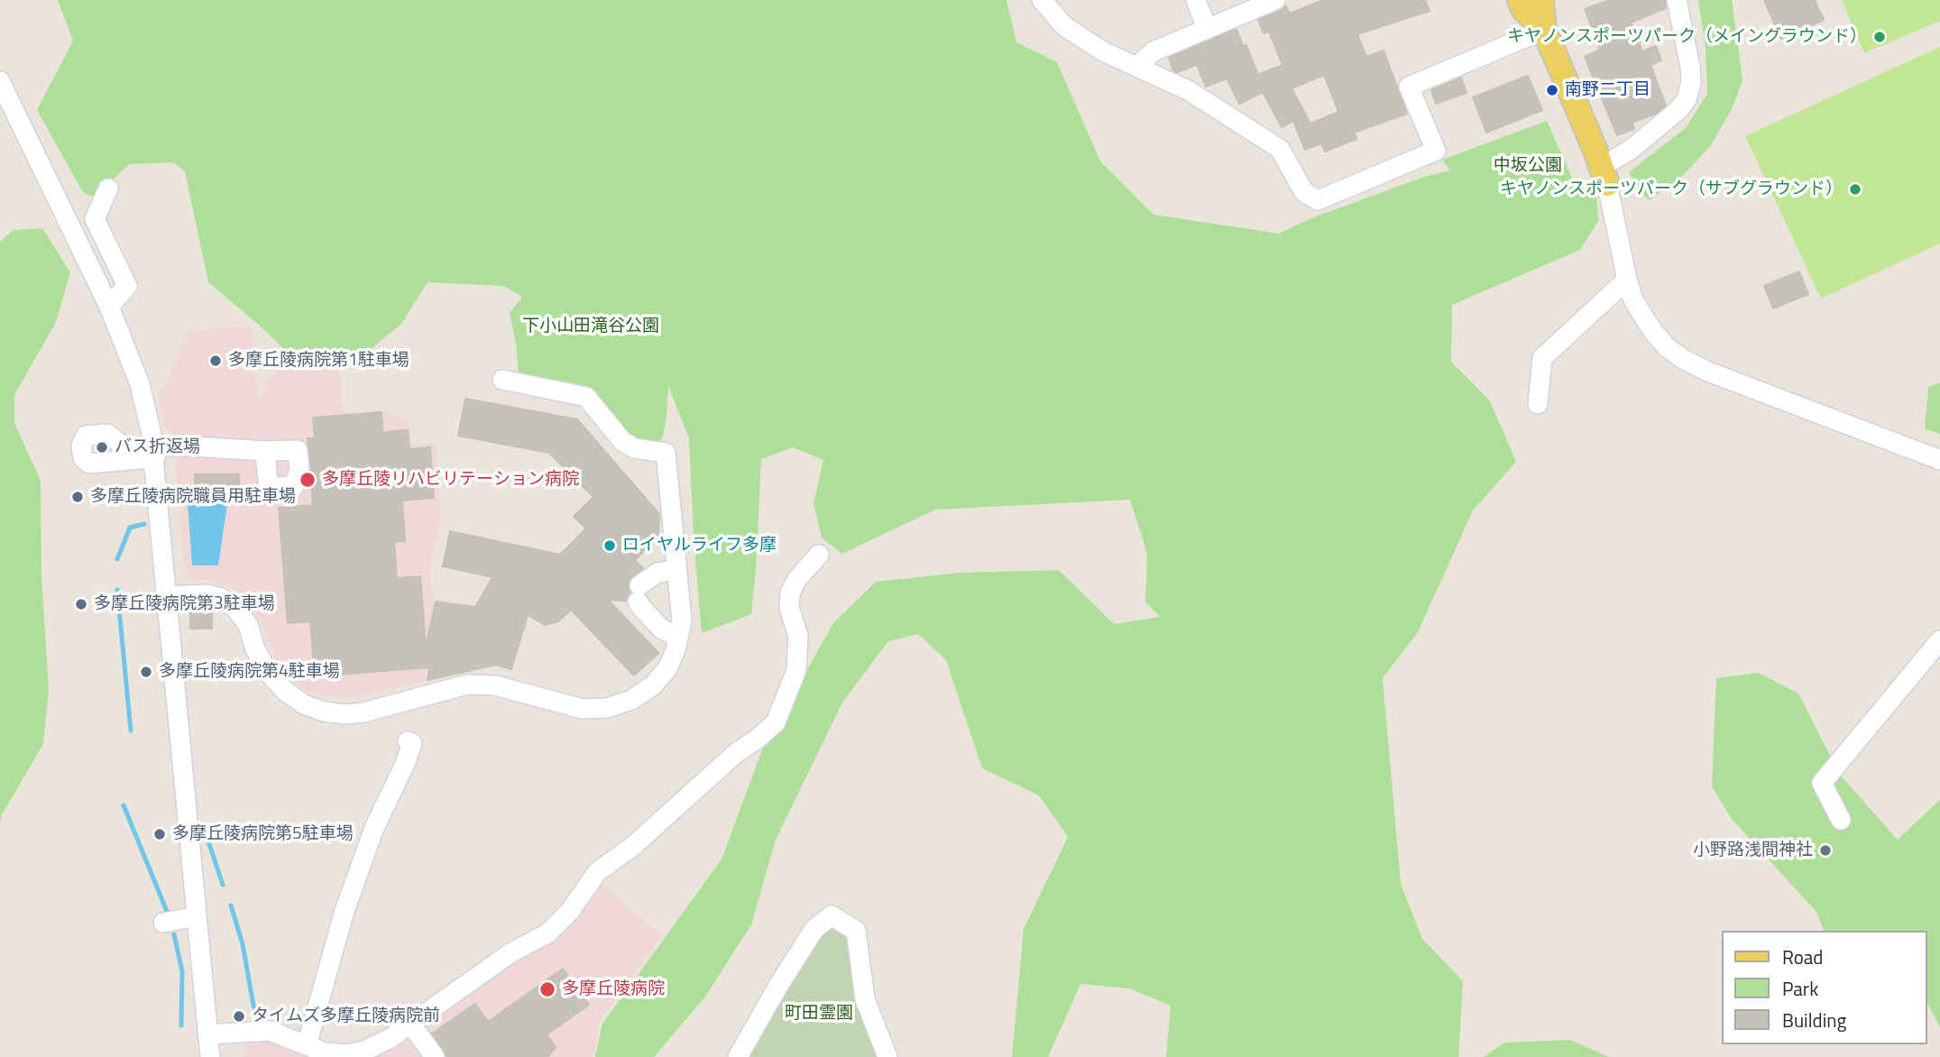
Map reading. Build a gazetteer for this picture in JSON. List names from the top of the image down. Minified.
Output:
{"parks":["中坂公園","下小山田滝谷公園","町田霊園"],"places":["キヤノンスポーツパーク（メイングラウンド）","南野二丁目","キヤノンスポーツパーク（サブグラウンド）","多摩丘陵病院第1駐車場","バス折返場","多摩丘陵リハビリテーション病院","多摩丘陵病院職員用駐車場","ロイヤルライフ多摩","多摩丘陵病院第3駐車場","多摩丘陵病院第4駐車場","多摩丘陵病院第5駐車場","小野路浅間神社","多摩丘陵病院","タイムズ多摩丘陵病院前"],"legend":["Road","Park","Building"]}
